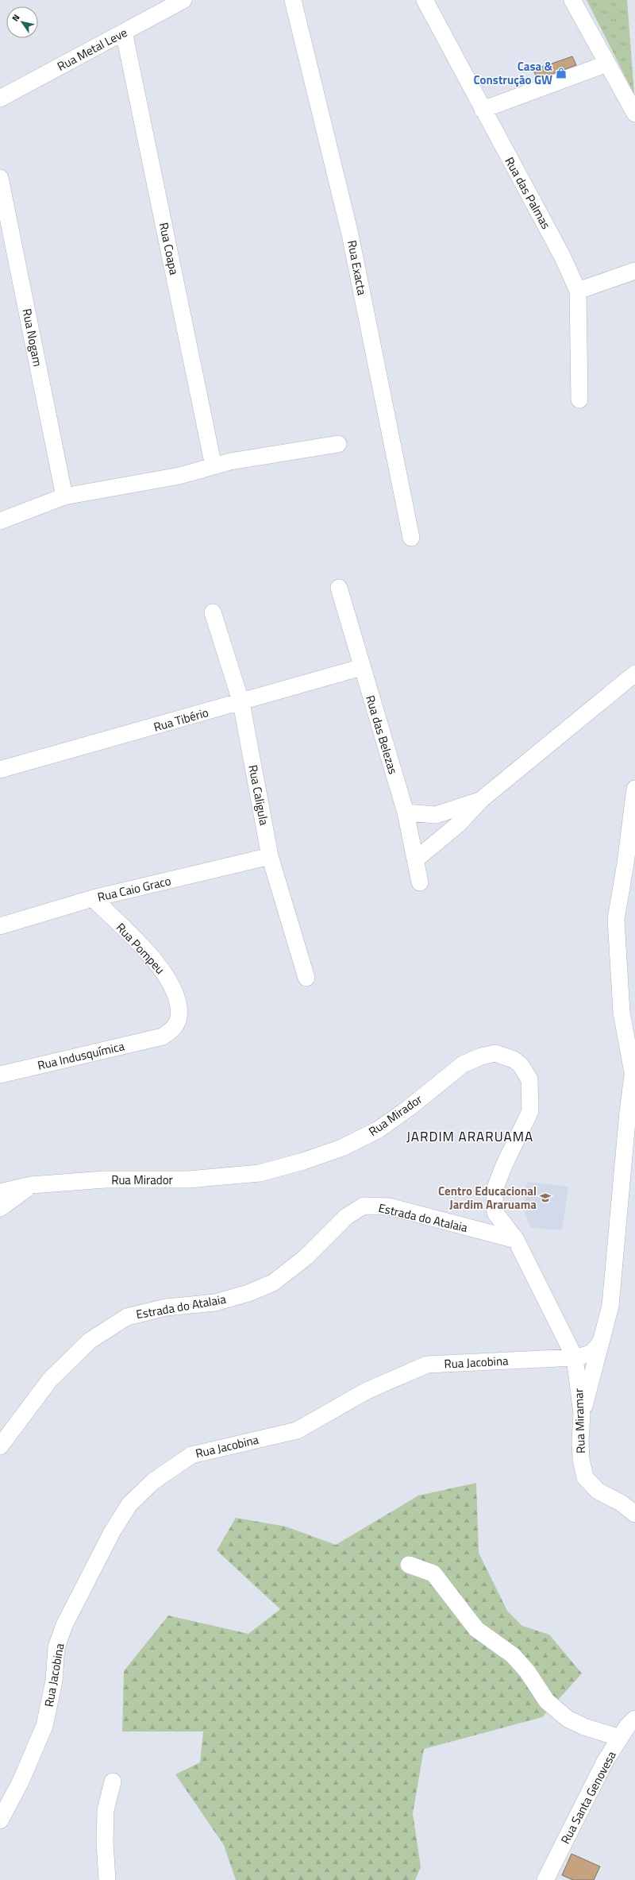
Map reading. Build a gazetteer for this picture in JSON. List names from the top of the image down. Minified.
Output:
{"streets":{"street":["Rua Metal Leve","Rua das Palmas","Rua Coapa","Rua Exacta","Rua Nogam","Rua Tibério","Rua das Belezas","Rua Caligula","Rua Caio Graco","Rua Pompeu","Rua Indusquímica","Rua Mirador","Estrada do Atalaia","Rua Jacobina","Rua Miramar","Rua Santa Genovesa"]},"crossings":[["Rua Metal Leve","Rua Coapa"],["Rua Tibério","Rua das Belezas"],["Rua Tibério","Rua Caligula"],["Rua Caligula","Rua Caio Graco"],["Rua Caio Graco","Rua Pompeu"],["Rua Pompeu","Rua Indusquímica"],["Rua Mirador","Estrada do Atalaia"],["Rua Mirador","Rua Miramar"],["Estrada do Atalaia","Rua Miramar"],["Rua Jacobina","Rua Miramar"]],"districts":["JARDIM ARARUAMA"],"places":{"shop":["Casa & Construção GW"],"school or university":["Centro Educacional Jardim Araruama"]},"north":"top left"}
